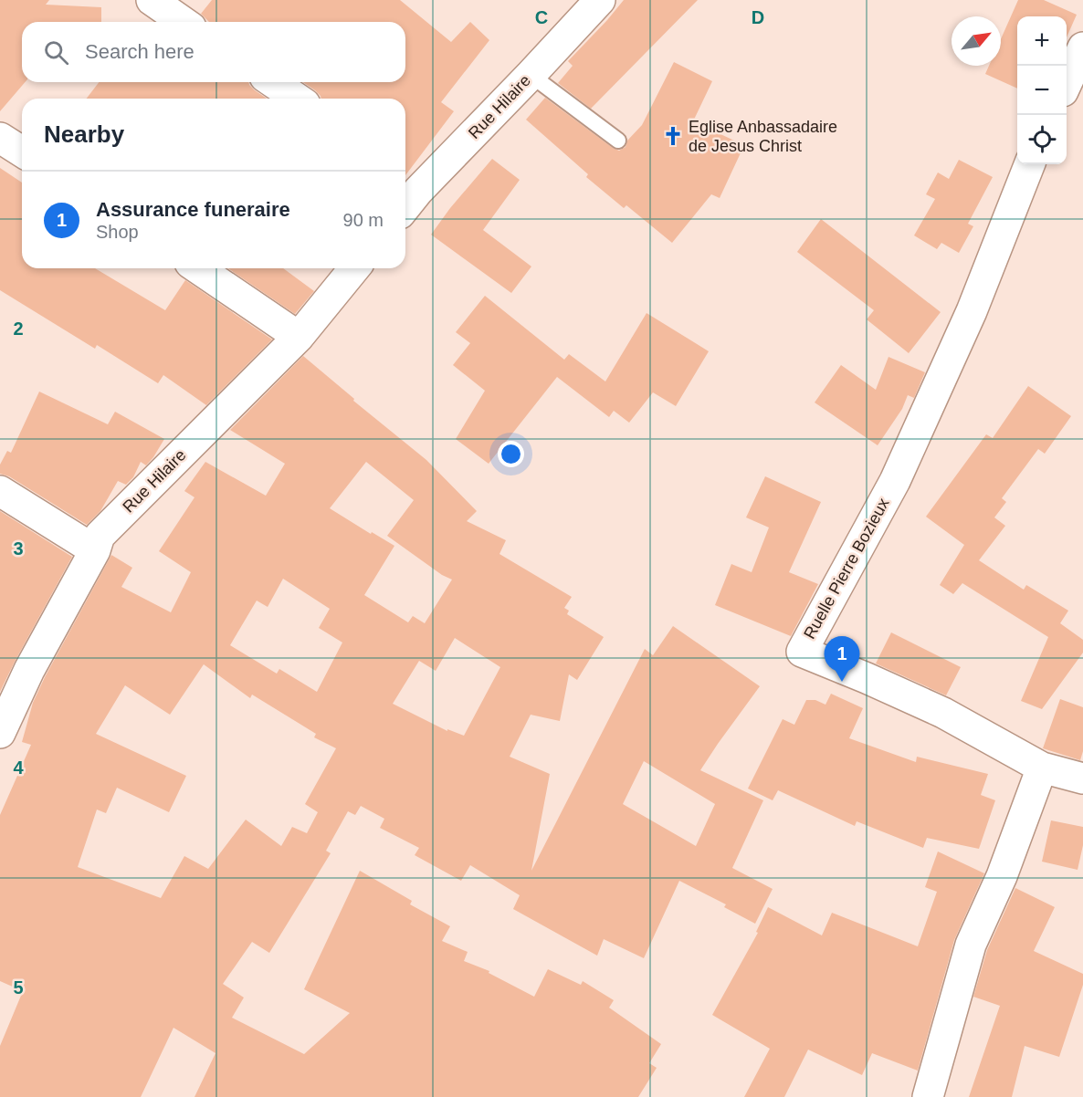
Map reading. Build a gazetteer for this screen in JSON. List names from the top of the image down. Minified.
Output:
{"streets":{"street":["Rue Hilaire","Ruelle Pierre Bozieux"]},"places":{"church":["Eglise Anbassadaire de Jesus Christ"]},"north":"top right","page":{"map_buttons":["+","−"],"search":"Search here","heading":"Nearby","list":[{"mark":"1","name":"Assurance funeraire","note":"Shop","value":"90 m"}],"pins":"1"},"grid":{"columns":["C","D"],"rows":["2","3","4","5"]}}
